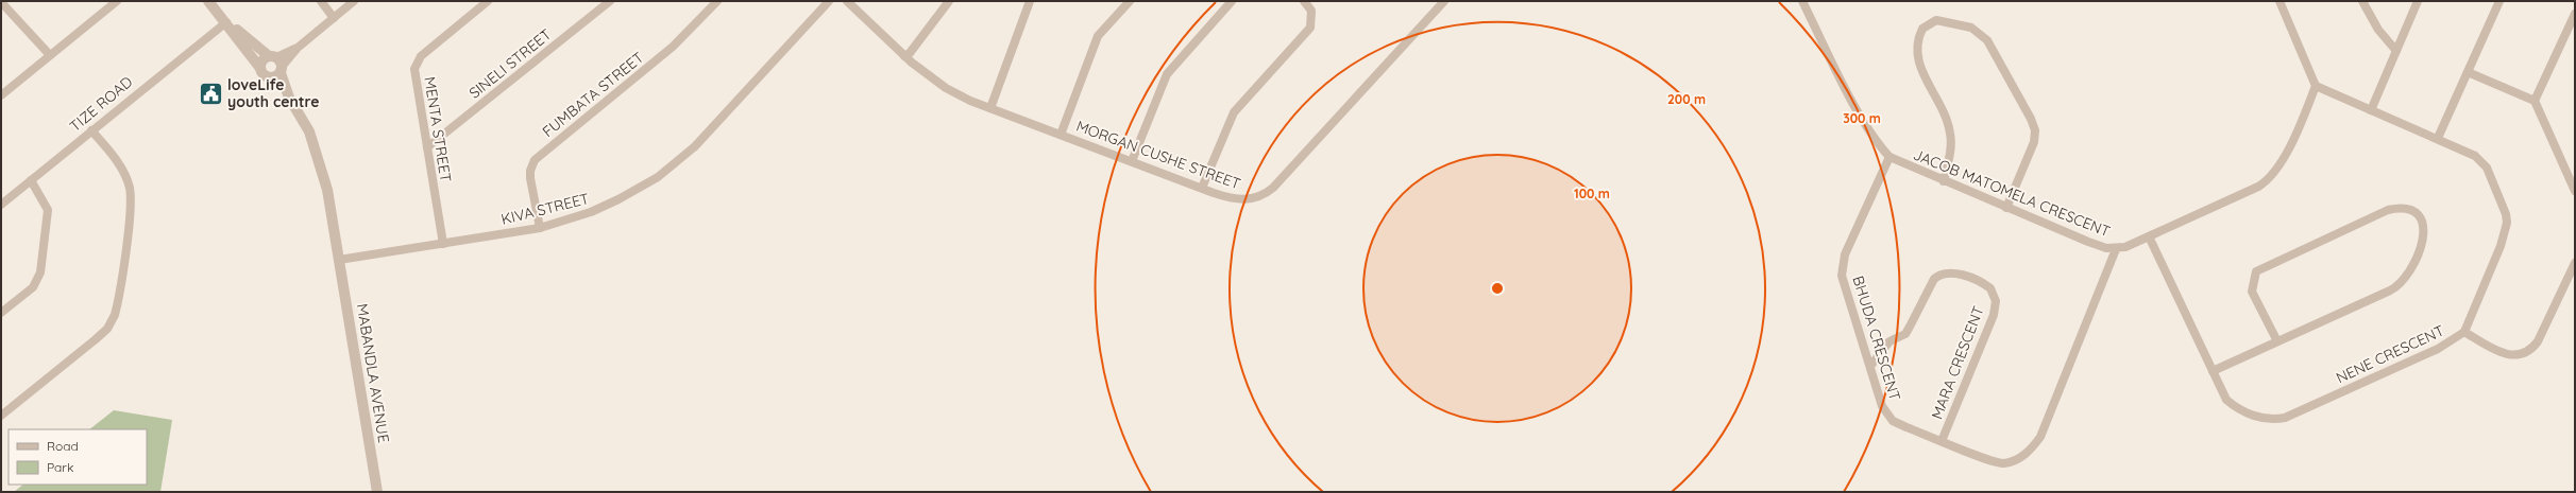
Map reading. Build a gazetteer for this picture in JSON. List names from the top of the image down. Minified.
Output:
{"streets":{"street":["SINELI STREET","FUMBATA STREET","TIZE ROAD","MENTA STREET","MORGAN CUSHE STREET","JACOB MATOMELA CRESCENT","KIVA STREET","BHUDA CRESCENT","NENE CRESCENT","MARA CRESCENT","MABANDLA AVENUE"]},"crossings":[["SINELI STREET","MENTA STREET"],["FUMBATA STREET","KIVA STREET"],["MENTA STREET","KIVA STREET"],["JACOB MATOMELA CRESCENT","BHUDA CRESCENT"],["JACOB MATOMELA CRESCENT","NENE CRESCENT"],["KIVA STREET","MABANDLA AVENUE"],["BHUDA CRESCENT","MARA CRESCENT"]],"places":{"public building":["loveLife youth centre"]},"legend":["Road","Park"],"rings":["200 m","300 m","100 m"]}
